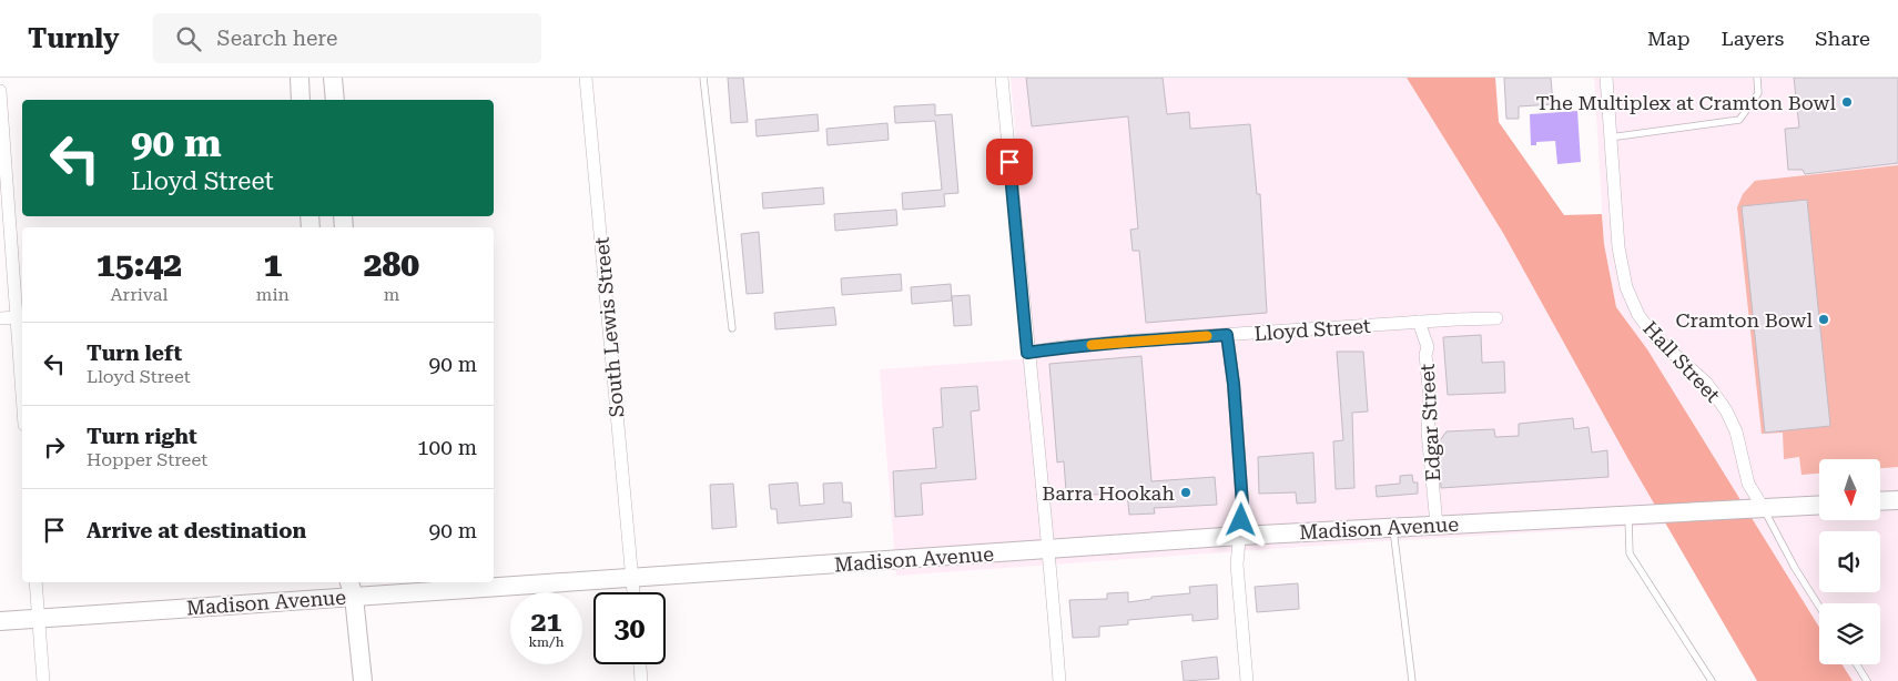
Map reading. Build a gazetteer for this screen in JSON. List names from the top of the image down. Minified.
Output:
{"streets":{"main road":["Madison Avenue"],"street":["South Lewis Street","Lloyd Street","Hall Street","Edgar Street"]},"crossings":[["South Lewis Street","Madison Avenue"],["Lloyd Street","Edgar Street"],["Hall Street","Madison Avenue"],["Edgar Street","Madison Avenue"]],"places":["The Multiplex at Cramton Bowl","Cramton Bowl","Barra Hookah"],"north":"bottom","page":{"header":"Turnly","search":"Search here","nav":["Map","Layers","Share"],"turn":["90 m","Lloyd Street"],"eta":["15:42","Arrival","1","min","280","m"],"list":[{"name":"Turn left","note":"Lloyd Street","value":"90 m"},{"name":"Turn right","note":"Hopper Street","value":"100 m"},{"name":"Arrive at destination","value":"90 m"}],"speed":"21 km/h","limit":"30"}}
